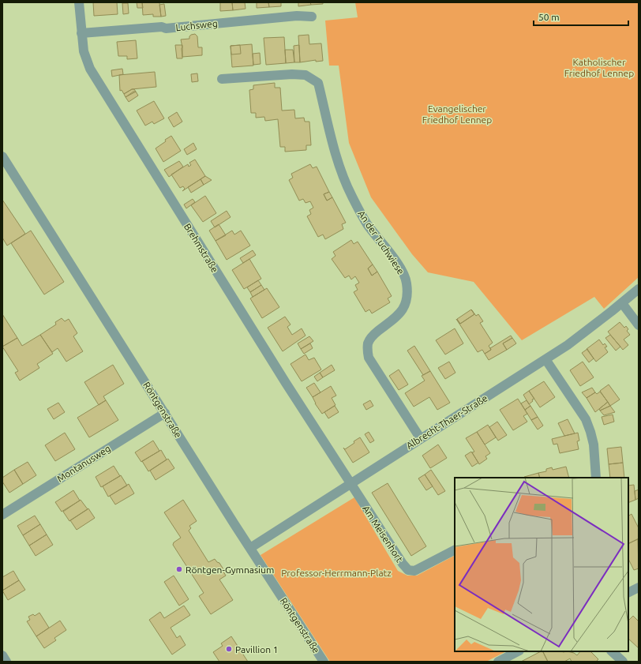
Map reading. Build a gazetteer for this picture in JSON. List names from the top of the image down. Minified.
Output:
{"streets":{"street":["Luchsweg","An der Tuchwiese","Brehmstraße","Röntgenstraße","Albrecht-Thaer-Straße","Montanusweg","Am Meisenhort"]},"crossings":[["Luchsweg","Brehmstraße"],["An der Tuchwiese","Albrecht-Thaer-Straße"],["Brehmstraße","Albrecht-Thaer-Straße"],["Brehmstraße","Am Meisenhort"],["Röntgenstraße","Albrecht-Thaer-Straße"],["Röntgenstraße","Montanusweg"],["Albrecht-Thaer-Straße","Am Meisenhort"]],"parks":["Katholischer Friedhof Lennep","Evangelischer Friedhof Lennep","Professor-Herrmann-Platz"],"places":["Röntgen-Gymnasium","Pavillion 1"],"scale_bar":"50 m"}
